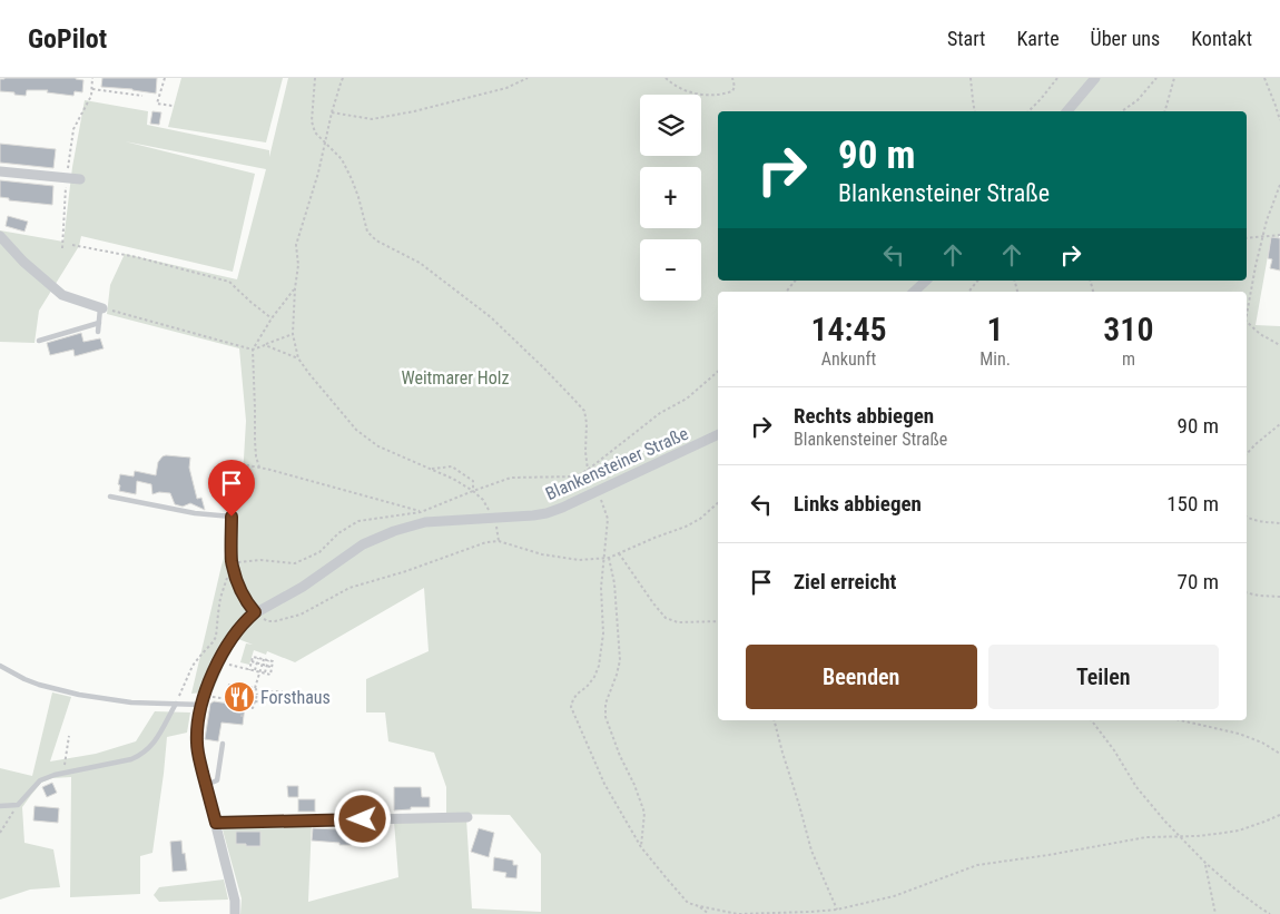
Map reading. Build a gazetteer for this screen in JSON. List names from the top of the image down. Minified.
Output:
{"streets":{"street":["Blankensteiner Straße"]},"parks":["Weitmarer Holz"],"places":{"restaurant":["Forsthaus"]},"page":{"header":"GoPilot","nav":["Start","Karte","Über uns","Kontakt"],"map_buttons":["+","−"],"turn":["90 m","Blankensteiner Straße"],"eta":["14:45","Ankunft","1","Min.","310","m"],"list":[{"name":"Rechts abbiegen","note":"Blankensteiner Straße","value":"90 m"},{"name":"Links abbiegen","value":"150 m"},{"name":"Ziel erreicht","value":"70 m"}],"buttons":["Beenden","Teilen"]}}
